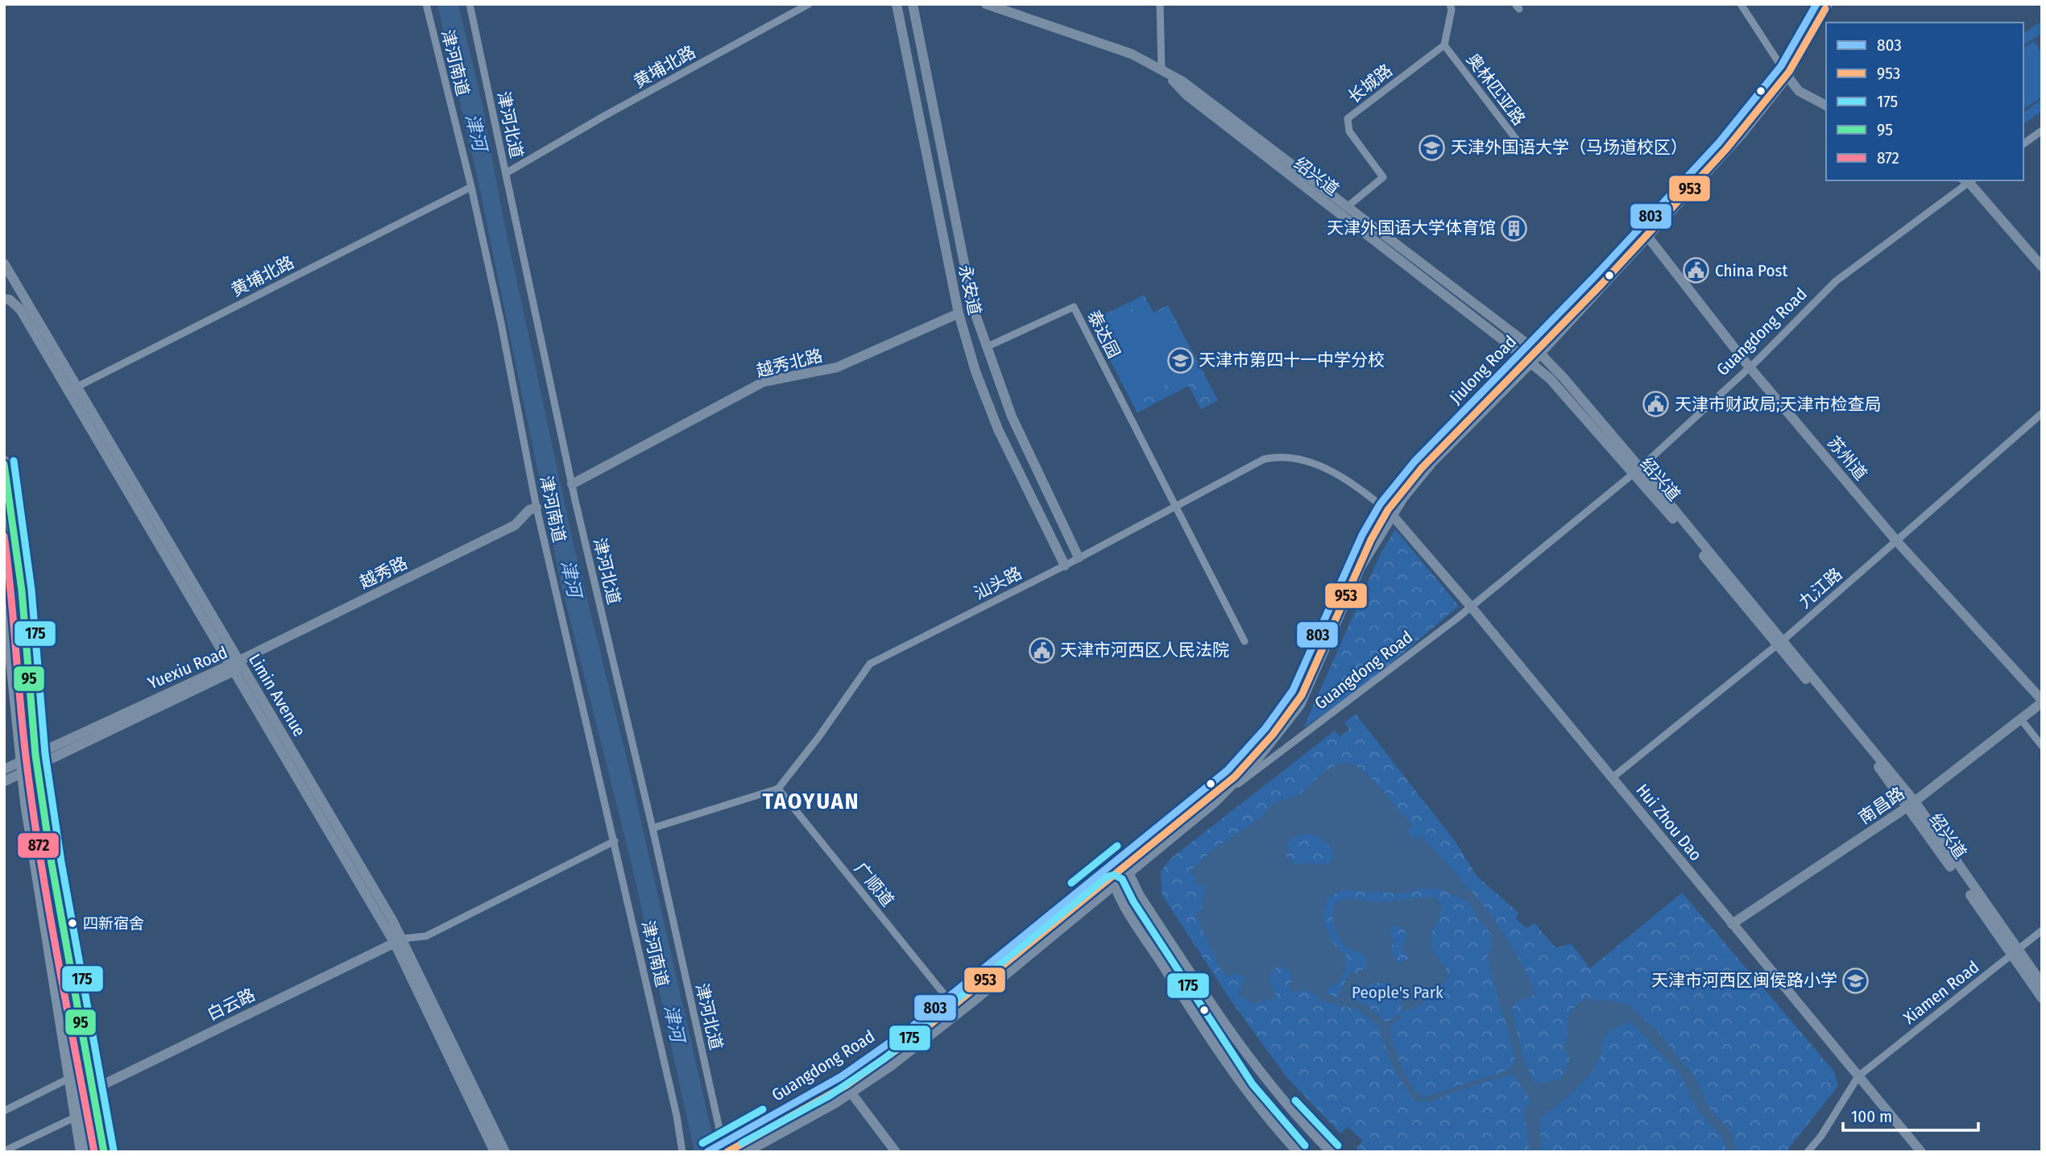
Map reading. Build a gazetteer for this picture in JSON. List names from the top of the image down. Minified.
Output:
{"streets":{"street":["津河南道","黄埔北路","长城路","奥林匹亚路","津河北道","绍兴道","永安道","Guangdong Road","泰达园","越秀北路","Jiulong Road","苏州道","越秀路","汕头路","九江路","Yuexiu Road","Limin Avenue","南昌路","Hui Zhou Dao","广顺道","Xiamen Road","白云路"]},"crossings":[["津河南道","黄埔北路"],["津河南道","越秀路"],["黄埔北路","津河北道"],["黄埔北路","Limin Avenue"],["长城路","奥林匹亚路"],["长城路","绍兴道"],["津河北道","Guangdong Road"],["津河北道","越秀北路"],["绍兴道","Guangdong Road"],["绍兴道","Jiulong Road"],["绍兴道","九江路"],["绍兴道","南昌路"],["绍兴道","Xiamen Road"],["永安道","泰达园"],["永安道","越秀北路"],["永安道","汕头路"],["Guangdong Road","Jiulong Road"],["Guangdong Road","苏州道"],["Guangdong Road","Hui Zhou Dao"],["Guangdong Road","广顺道"],["泰达园","汕头路"],["Jiulong Road","苏州道"],["Jiulong Road","汕头路"],["Jiulong Road","Hui Zhou Dao"],["苏州道","九江路"],["苏州道","南昌路"],["越秀路","Yuexiu Road"],["越秀路","Limin Avenue"],["汕头路","Hui Zhou Dao"],["汕头路","广顺道"],["九江路","Hui Zhou Dao"],["Yuexiu Road","Limin Avenue"],["Limin Avenue","白云路"],["南昌路","Hui Zhou Dao"],["Hui Zhou Dao","Xiamen Road"]],"districts":["TAOYUAN"],"water":["津河"],"parks":["People's Park"],"places":{"school or university":["天津外国语大学（马场道校区）","天津市第四十一中学分校","天津市河西区闽侯路小学"],"building":["天津外国语大学体育馆"],"public building":["China Post","天津市财政局;天津市检查局","天津市河西区人民法院"],"other":["四新宿舍"]},"lines":["transit line 803","transit line 953","transit line 175","transit line 95","transit line 872"],"legend":["803","953","175","95","872"],"scale_bar":"100 m"}
